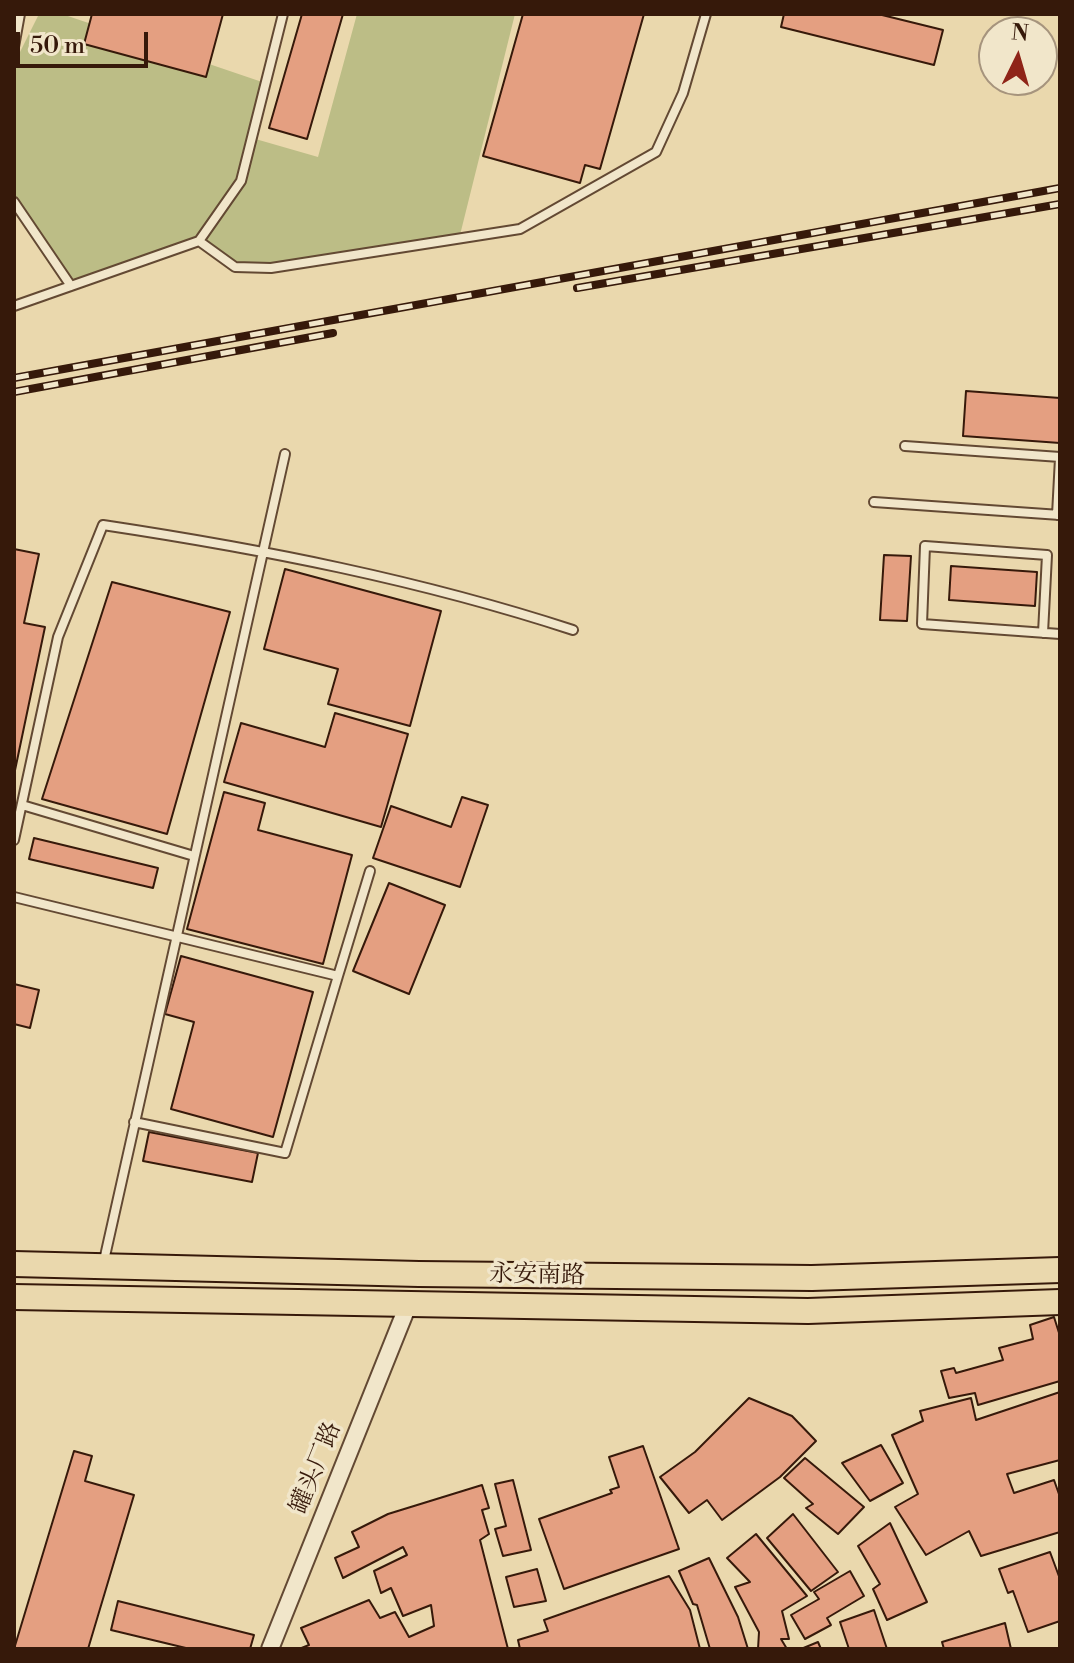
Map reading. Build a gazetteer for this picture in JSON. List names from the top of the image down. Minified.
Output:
{"streets":{"main road":["永安南路"],"street":["罐头厂路"]},"crossings":[["永安南路","罐头厂路"]],"scale_bar":"50 m","north":"top"}
